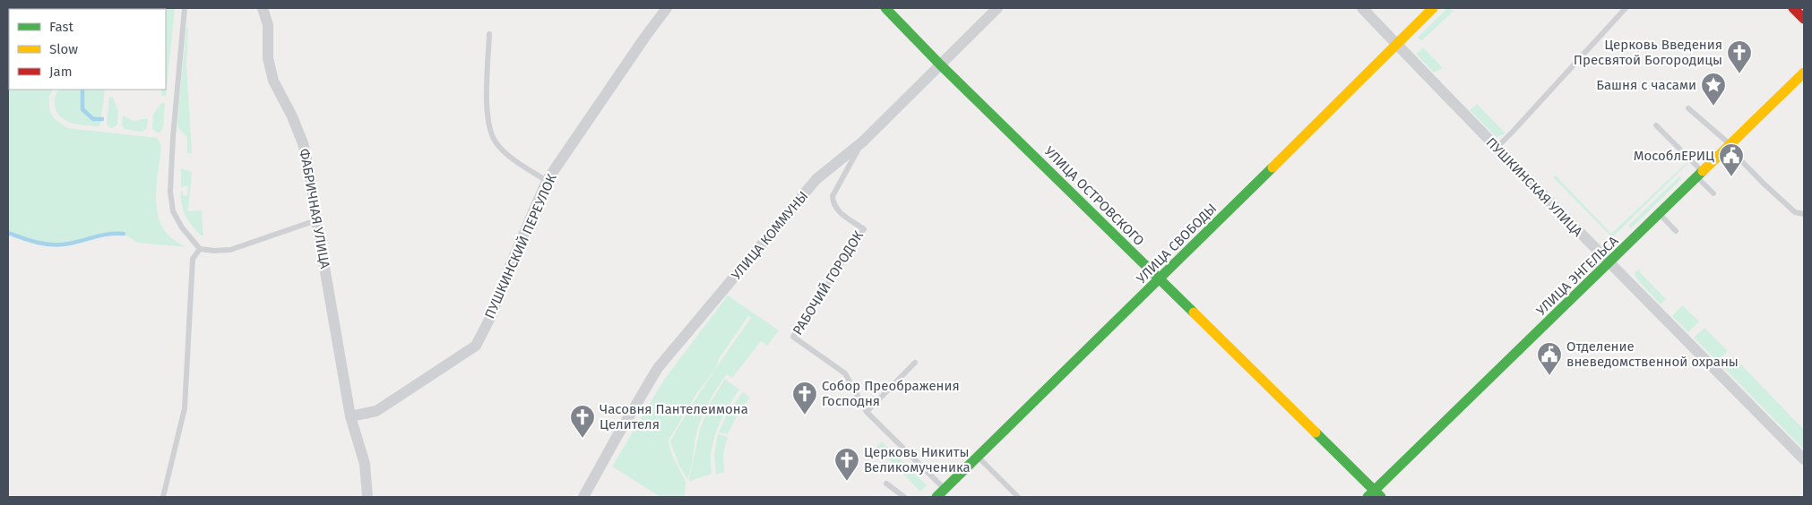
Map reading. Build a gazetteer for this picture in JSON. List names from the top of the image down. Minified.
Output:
{"streets":{"street":["ПУШКИНСКАЯ УЛИЦА","УЛИЦА ОСТРОВСКОГО","ФАБРИЧНАЯ УЛИЦА","УЛИЦА КОММУНЫ","УЛИЦА СВОБОДЫ","ПУШКИНСКИЙ ПЕРЕУЛОК","УЛИЦА ЭНГЕЛЬСА"],"lane":["РАБОЧИЙ ГОРОДОК"]},"crossings":[["ПУШКИНСКАЯ УЛИЦА","УЛИЦА СВОБОДЫ"],["ПУШКИНСКАЯ УЛИЦА","УЛИЦА ЭНГЕЛЬСА"],["УЛИЦА ОСТРОВСКОГО","УЛИЦА КОММУНЫ"],["УЛИЦА ОСТРОВСКОГО","УЛИЦА СВОБОДЫ"],["УЛИЦА ОСТРОВСКОГО","УЛИЦА ЭНГЕЛЬСА"],["ФАБРИЧНАЯ УЛИЦА","ПУШКИНСКИЙ ПЕРЕУЛОК"],["УЛИЦА КОММУНЫ","РАБОЧИЙ ГОРОДОК"],["УЛИЦА СВОБОДЫ","РАБОЧИЙ ГОРОДОК"]],"places":{"church":["Церковь Введения Пресвятой Богородицы","Собор Преображения Господня","Часовня Пантелеимона Целителя","Церковь Никиты Великомученика"],"place":["Башня с часами"],"public building":["МособлЕРИЦ","Отделение вневедомственной охраны"]},"legend":["Fast","Slow","Jam"]}
